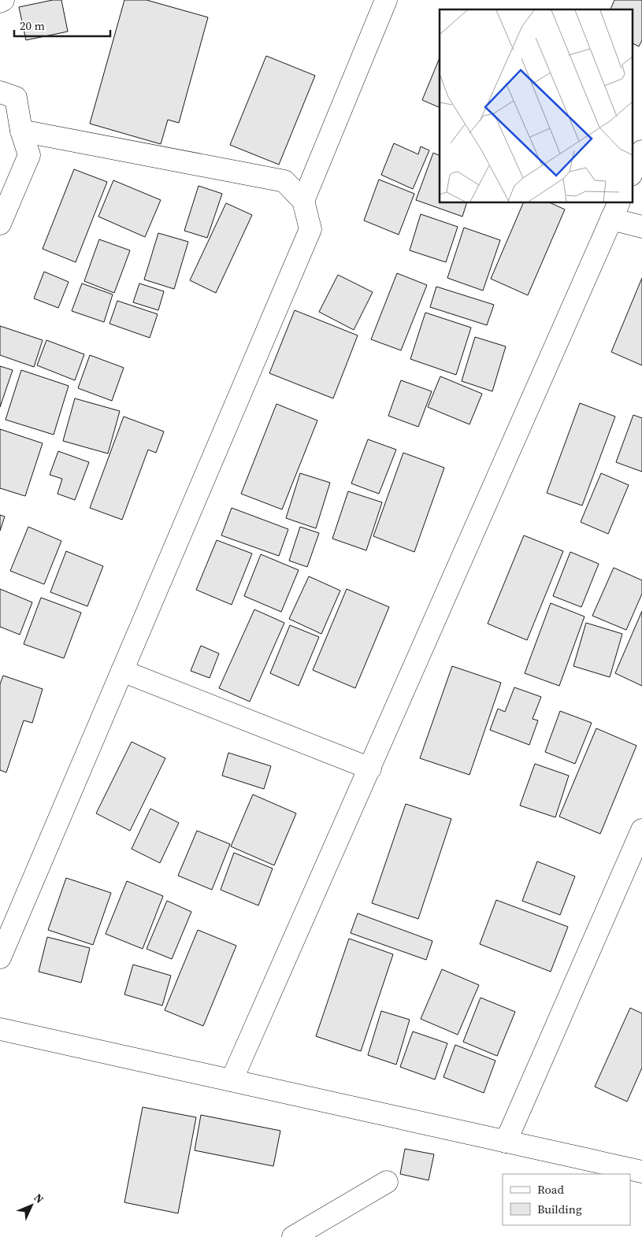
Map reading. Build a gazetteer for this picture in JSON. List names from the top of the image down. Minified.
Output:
{"legend":["Road","Building"],"scale_bar":"20 m","north":"top right"}
